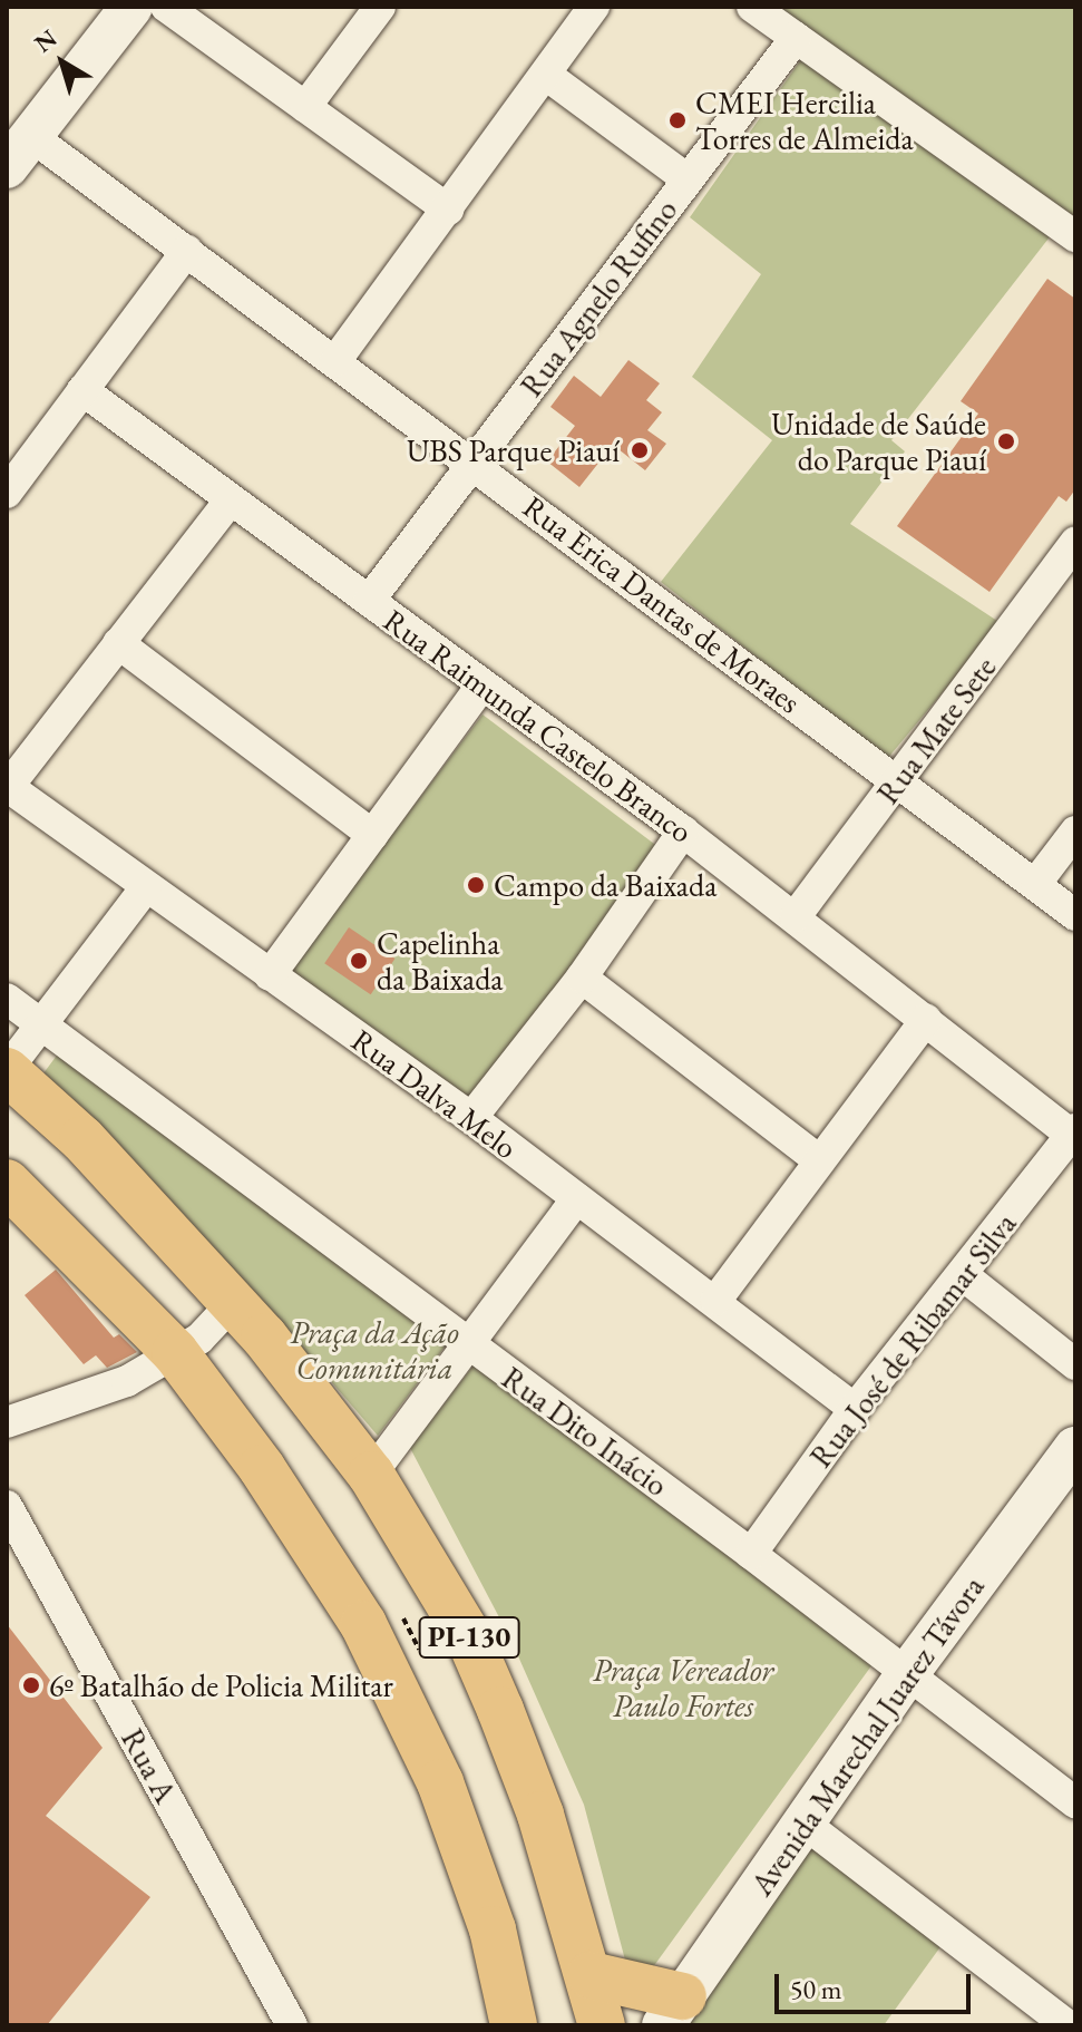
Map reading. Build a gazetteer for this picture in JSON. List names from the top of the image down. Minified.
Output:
{"streets":{"main road":["PI-130"],"street":["Rua Agnelo Rufino","Rua Erica Dantas de Moraes","Rua Raimunda Castelo Branco","Rua Mate Sete","Rua Dalva Melo","Rua José de Ribamar Silva","Rua Dito Inácio","Avenida Marechal Juarez Távora","Rua A"]},"crossings":[["Rua Agnelo Rufino","Rua Erica Dantas de Moraes"],["Rua Agnelo Rufino","Rua Raimunda Castelo Branco"],["Rua Erica Dantas de Moraes","Rua Mate Sete"],["Rua Raimunda Castelo Branco","Rua Mate Sete"],["Rua Raimunda Castelo Branco","Rua José de Ribamar Silva"],["Rua Dalva Melo","Rua José de Ribamar Silva"],["Rua José de Ribamar Silva","Rua Dito Inácio"],["Rua Dito Inácio","Avenida Marechal Juarez Távora"]],"parks":["Praça da Ação Comunitária","Praça Vereador Paulo Fortes"],"places":["CMEI Hercilia Torres de Almeida","Unidade de Saúde do Parque Piauí","UBS Parque Piauí","Campo da Baixada","Capelinha da Baixada","6º Batalhão de Policia Militar"],"scale_bar":"50 m","north":"top left"}
